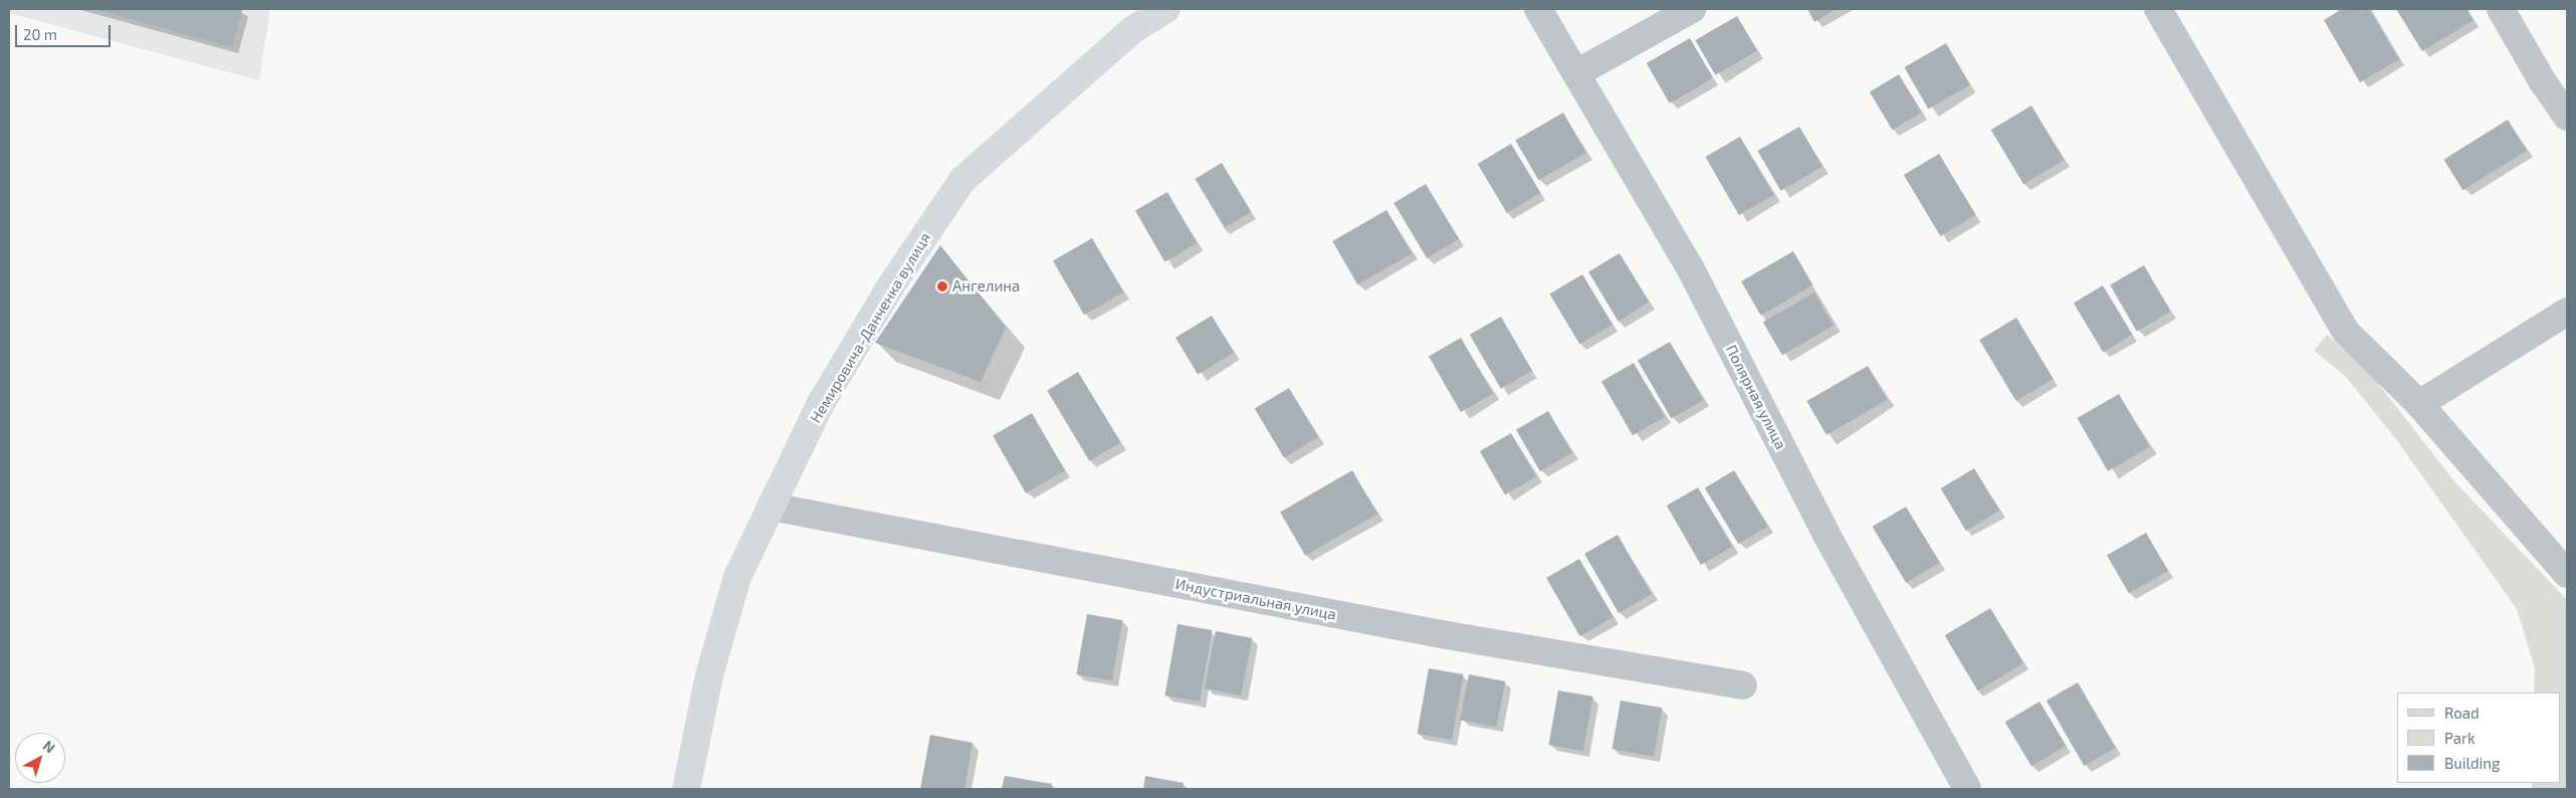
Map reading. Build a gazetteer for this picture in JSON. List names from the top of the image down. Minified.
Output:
{"streets":{"street":["Немировича-Данченка вулиця","Полярная улица","Индустриальная улица"]},"crossings":[["Немировича-Данченка вулиця","Индустриальная улица"]],"places":["Ангелина"],"legend":["Road","Park","Building"],"scale_bar":"20 m","north":"top right"}
